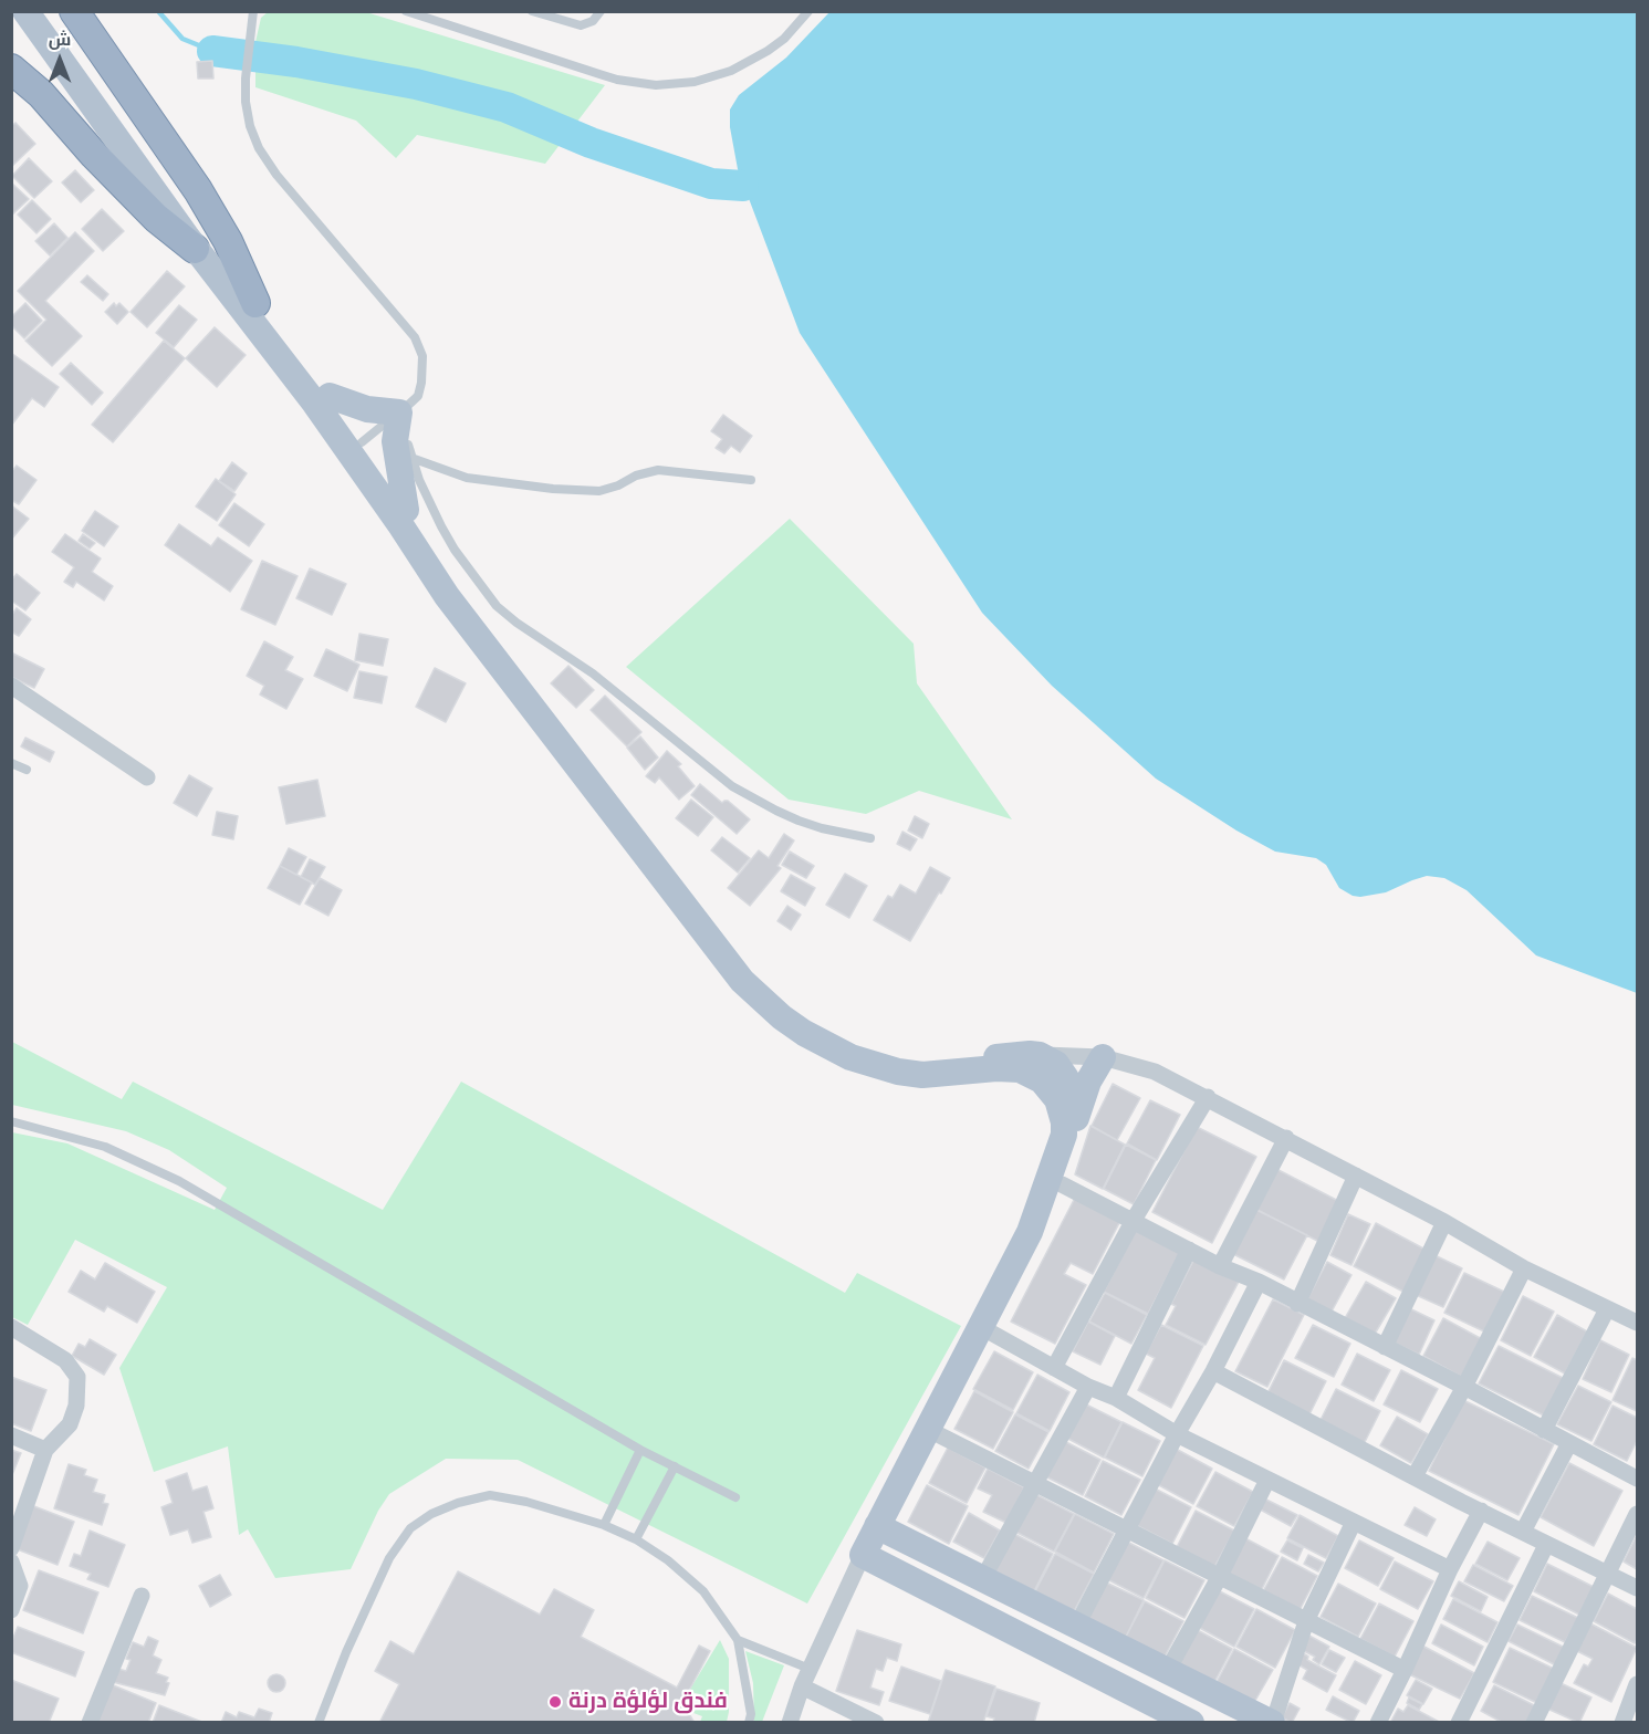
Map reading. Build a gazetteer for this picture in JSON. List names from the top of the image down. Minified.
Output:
{"places":["فندق لؤلؤة درنة"],"north":"top"}
